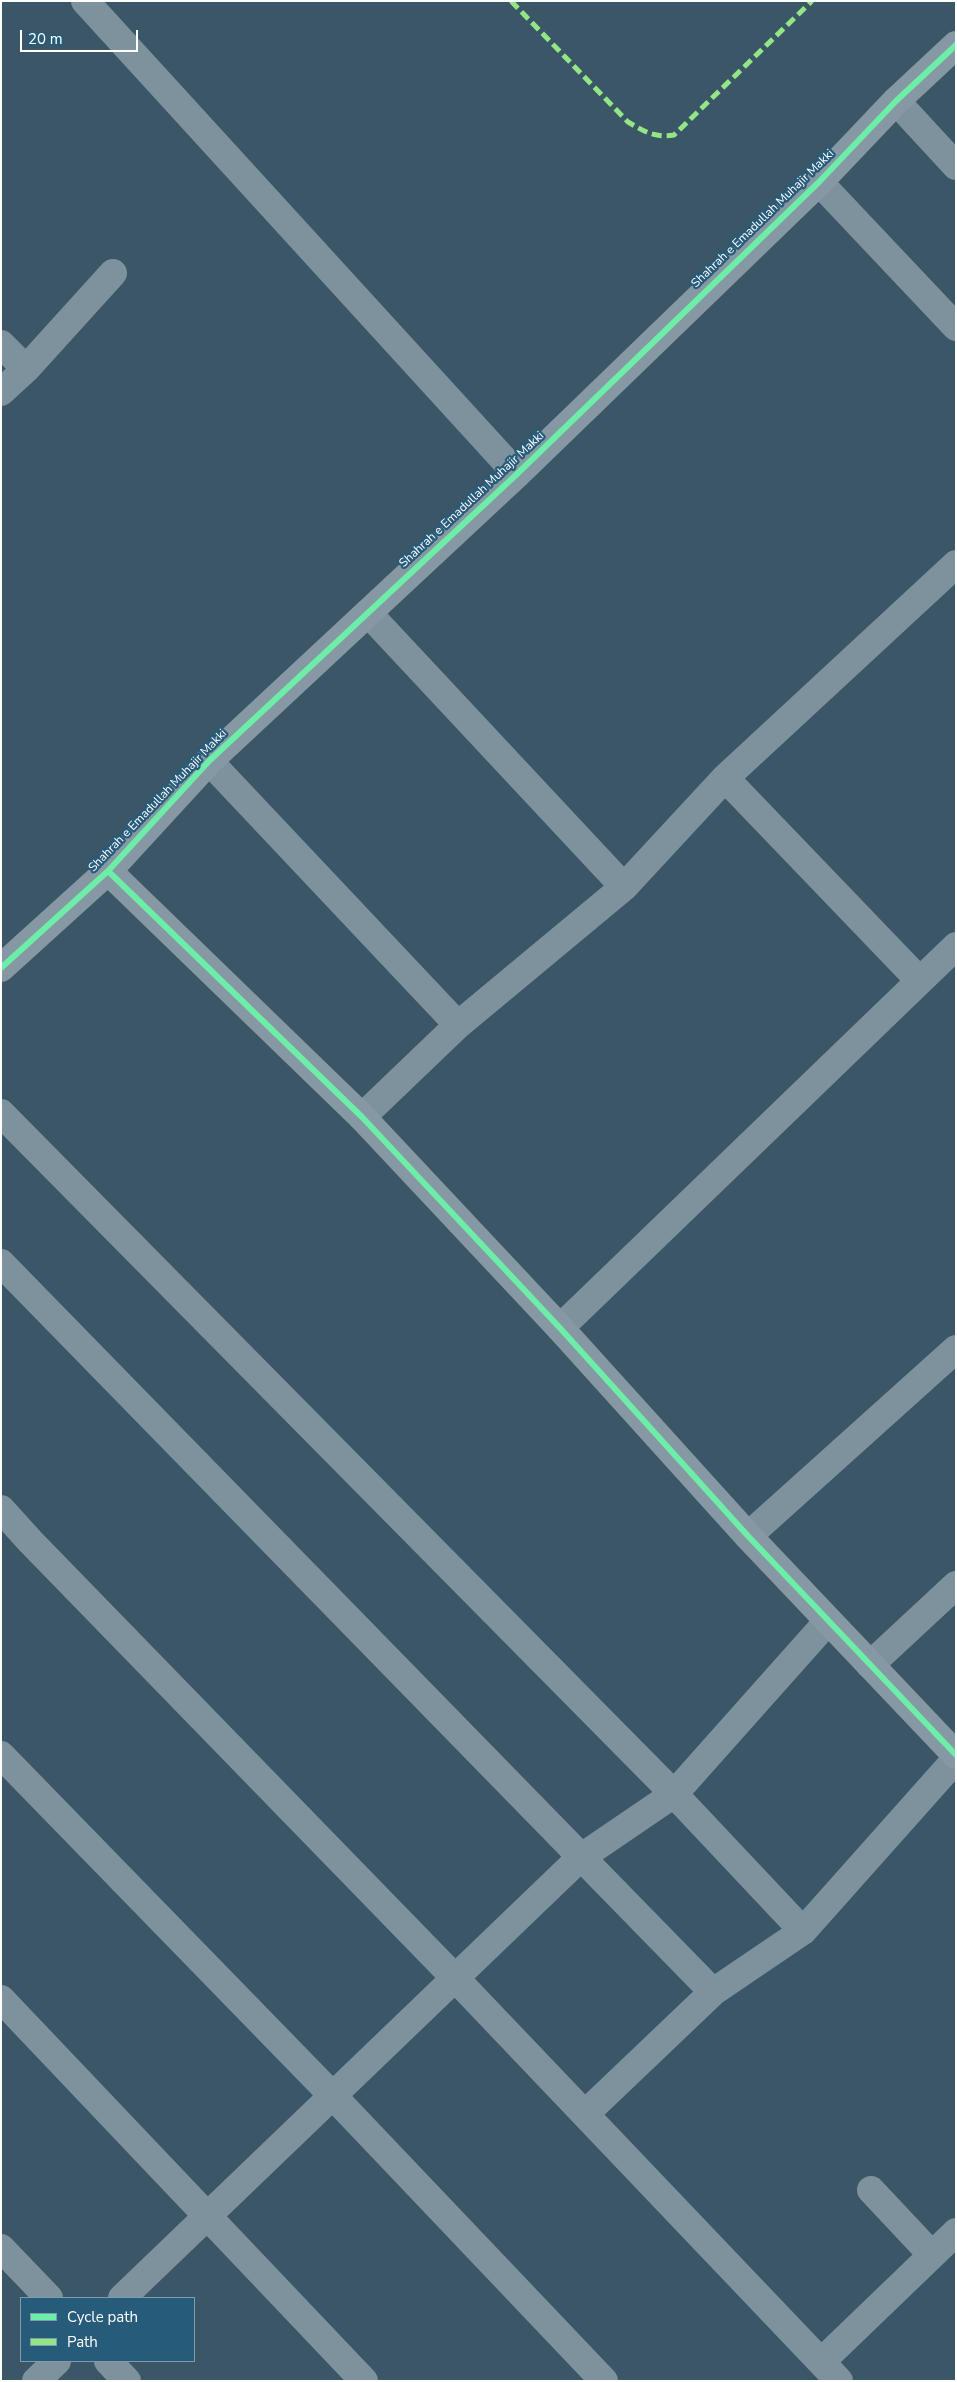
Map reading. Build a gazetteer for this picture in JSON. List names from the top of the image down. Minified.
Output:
{"streets":{"street":["Shahrah e Emadullah Muhajir Makki"]},"legend":["Cycle path","Path"],"scale_bar":"20 m"}
